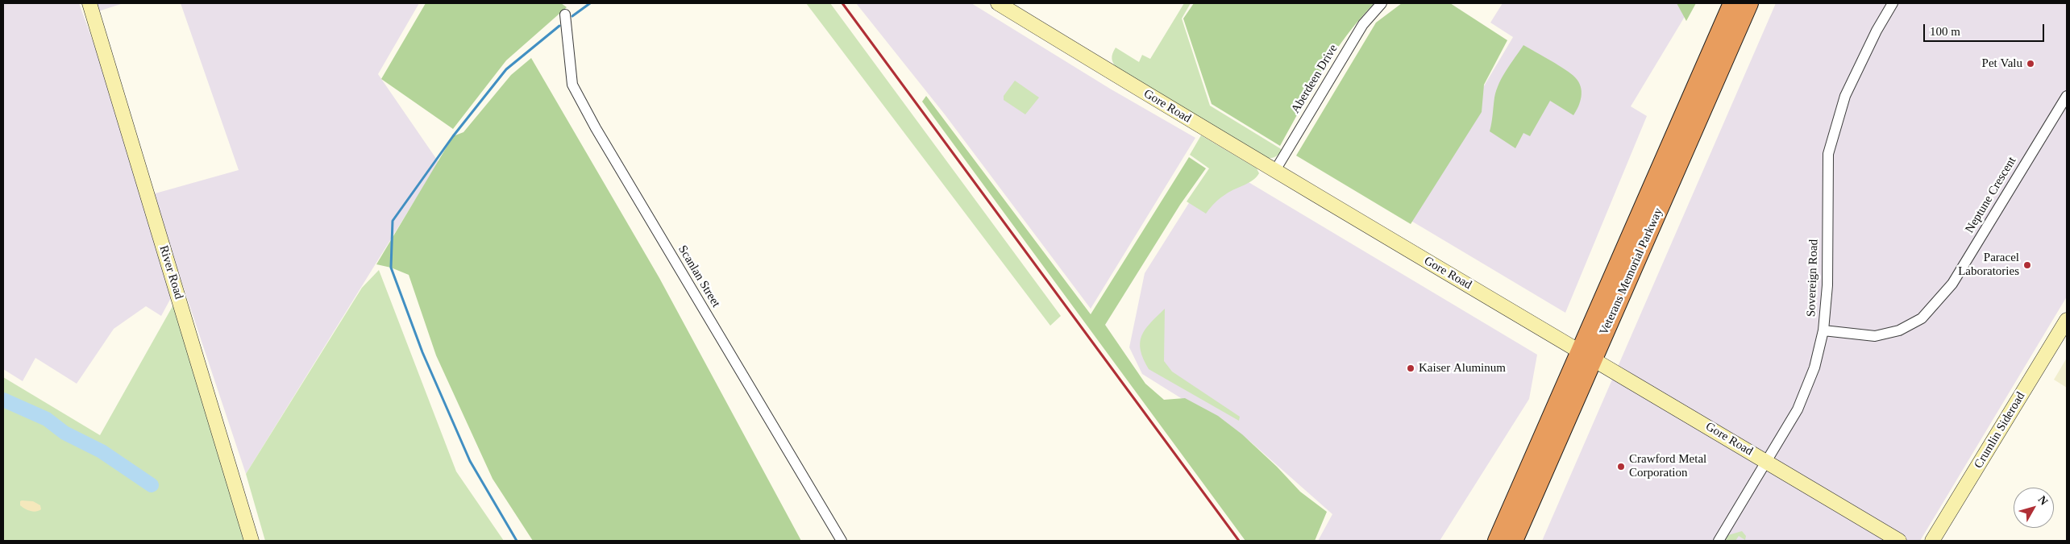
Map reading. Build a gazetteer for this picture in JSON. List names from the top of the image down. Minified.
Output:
{"streets":{"highway":["Veterans Memorial Parkway"],"main road":["Gore Road","River Road","Crumlin Sideroad"],"street":["Aberdeen Drive","Neptune Crescent","Scanlan Street","Sovereign Road"]},"crossings":[["Aberdeen Drive","Gore Road"],["Gore Road","Veterans Memorial Parkway"],["Gore Road","Sovereign Road"],["Neptune Crescent","Sovereign Road"]],"places":["Pet Valu","Paracel Laboratories","Kaiser Aluminum","Crawford Metal Corporation"],"scale_bar":"100 m","north":"top right"}
